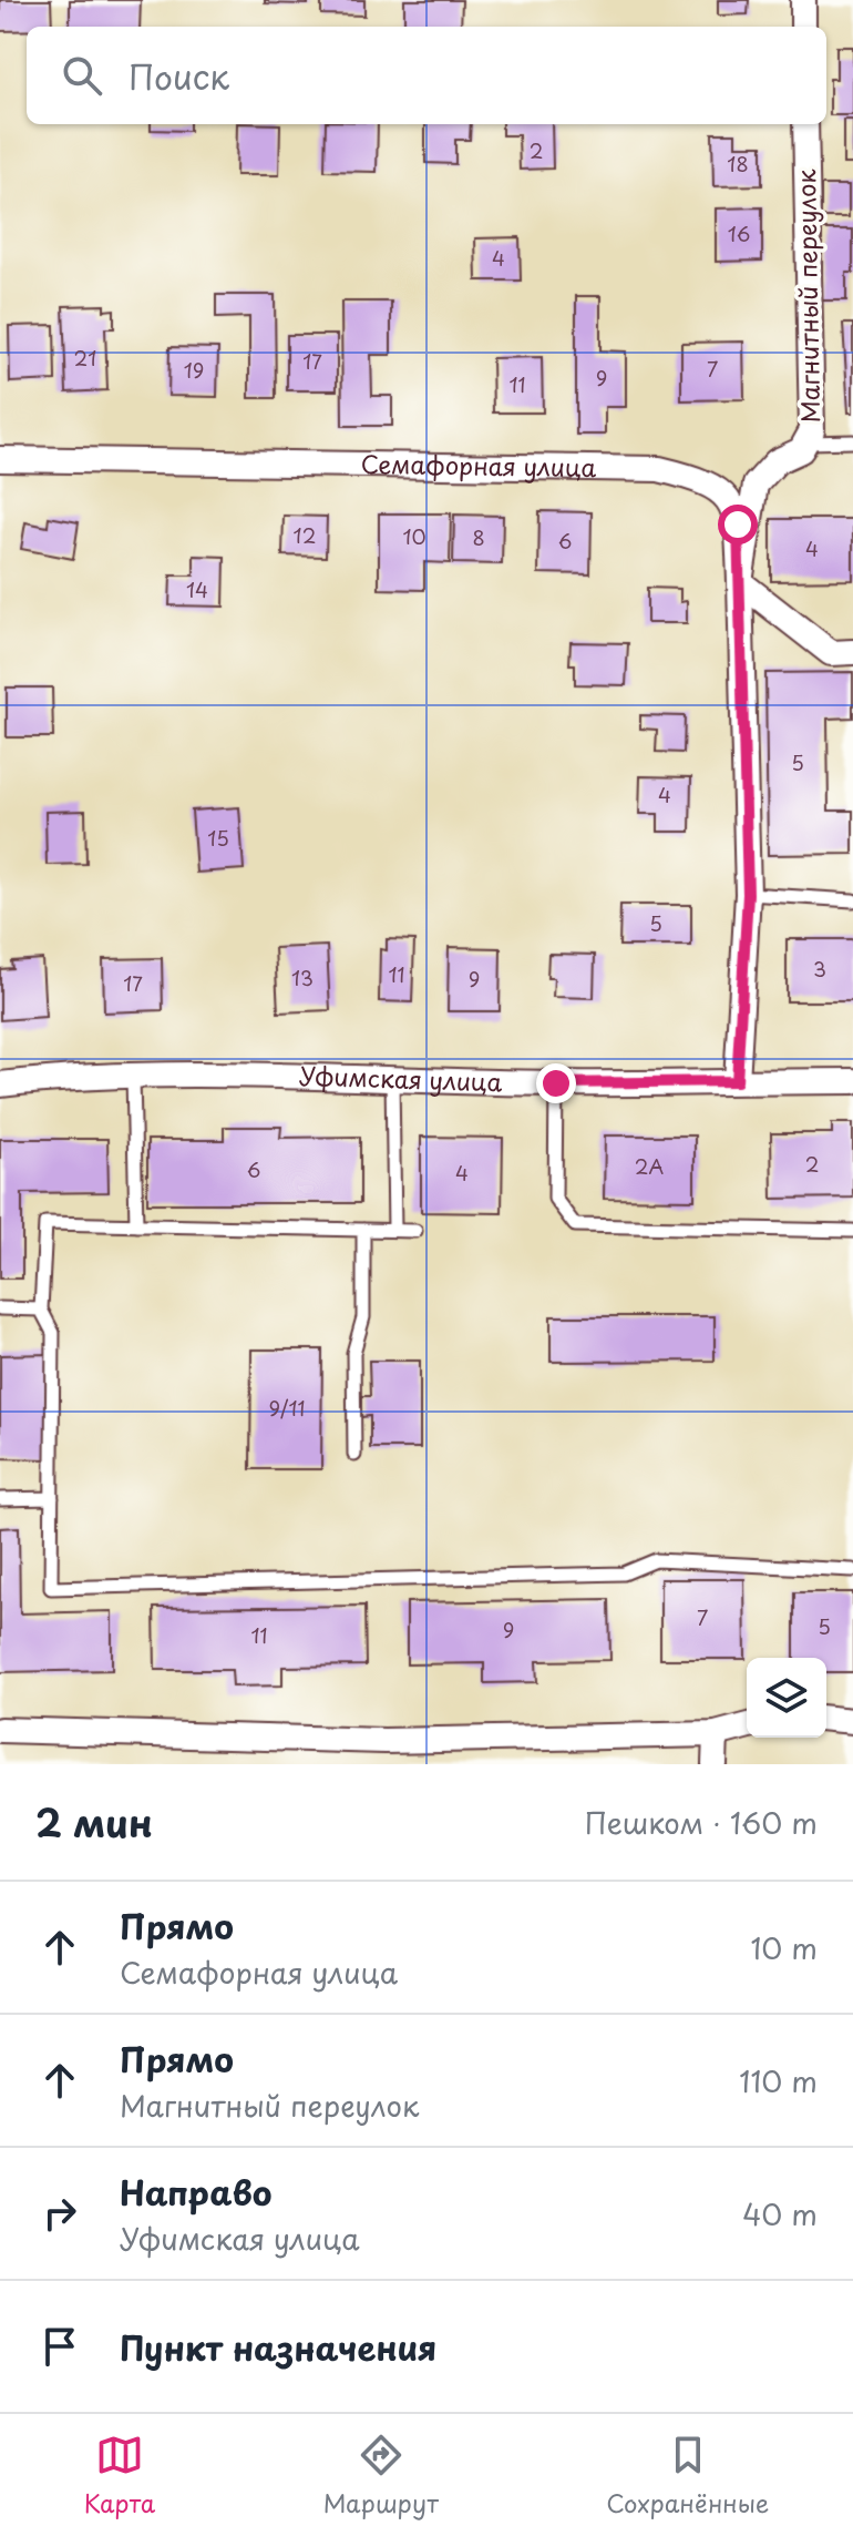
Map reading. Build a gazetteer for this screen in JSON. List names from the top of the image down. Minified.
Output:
{"streets":{"street":["Магнитный переулок","Семафорная улица","Уфимская улица"]},"crossings":[["Магнитный переулок","Семафорная улица"],["Магнитный переулок","Уфимская улица"]],"house_numbers":["2","18","16","4","21","17","7","19","9","11","12","10","8","6","4","14","5","4","15","5","3","11","13","9","17","2","2А","6","4","9/11","7","5","9","11"],"page":{"search":"Поиск","heading":["2 мин","Пешком · 160 m"],"list":[["Прямо","Семафорная улица","10 m"],["Прямо","Магнитный переулок","110 m"],["Направо","Уфимская улица","40 m"],"Пункт назначения"],"nav":["Карта","Маршрут","Сохранённые"]}}
